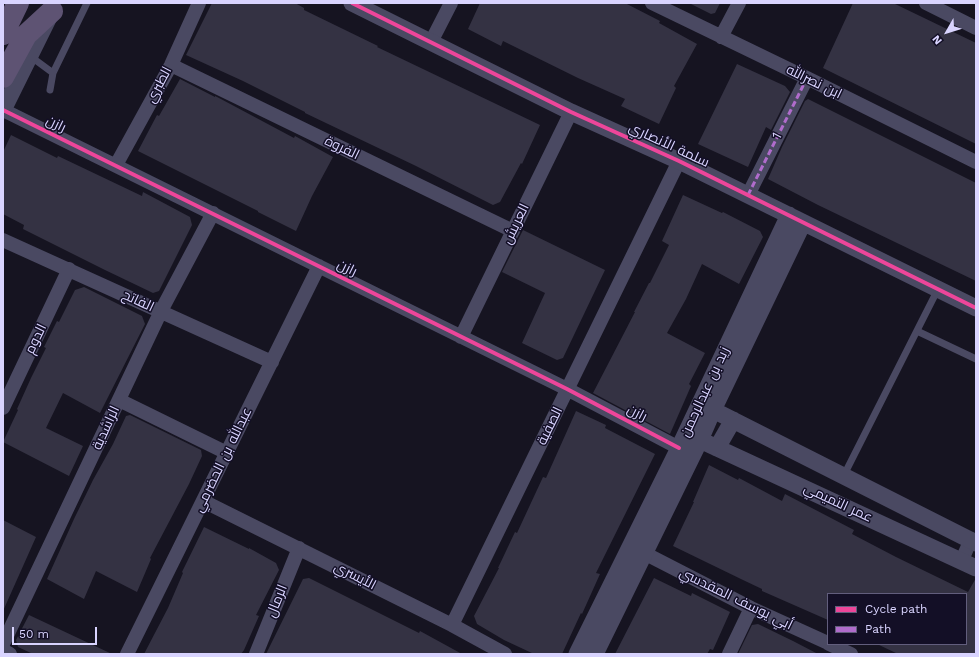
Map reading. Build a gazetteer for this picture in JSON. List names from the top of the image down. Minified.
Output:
{"streets":{"street":["ابن نصرالله","الطبري","رازن","1","سلمة الأنصاري","الفروة","العريش","الفاتح","الدوم","زيد بن عبدالرحمن","الصفية","الراشدية","عبدالله بن الحضرمي","عمر التميمي","الأيسري","أبي يوسف المقدسي","الرمال"]},"crossings":[["ابن نصرالله","1"],["الطبري","رازن"],["الطبري","الفروة"],["رازن","العريش"],["رازن","زيد بن عبدالرحمن"],["رازن","الصفية"],["رازن","الراشدية"],["رازن","عبدالله بن الحضرمي"],["1","سلمة الأنصاري"],["سلمة الأنصاري","العريش"],["سلمة الأنصاري","زيد بن عبدالرحمن"],["سلمة الأنصاري","الصفية"],["الفروة","العريش"],["الفاتح","الدوم"],["الفاتح","الراشدية"],["الفاتح","عبدالله بن الحضرمي"],["زيد بن عبدالرحمن","عمر التميمي"],["زيد بن عبدالرحمن","أبي يوسف المقدسي"],["الصفية","الأيسري"],["عبدالله بن الحضرمي","الأيسري"],["الأيسري","الرمال"]],"legend":["Cycle path","Path"],"scale_bar":"50 m","north":"bottom left"}
